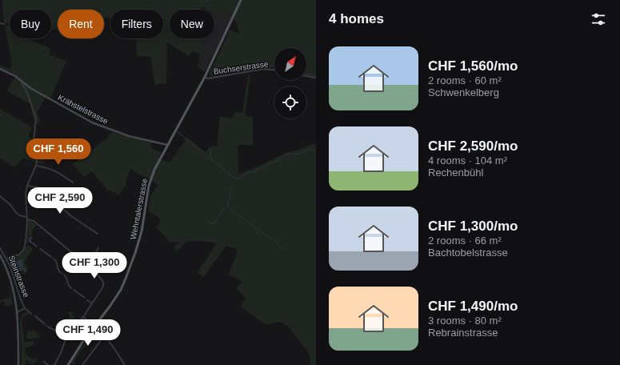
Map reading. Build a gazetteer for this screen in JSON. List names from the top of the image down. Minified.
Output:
{"streets":{"main road":["Krähstelstrasse","Wehntalerstrasse"],"street":["Buchserstrasse","Steinstrasse"]},"crossings":[["Buchserstrasse","Wehntalerstrasse"],["Krähstelstrasse","Wehntalerstrasse"]],"north":"top right","page":{"heading":"4 homes","chip":["Buy","Rent","Filters","New"],"list":[{"name":"CHF 1,560/mo","note":"2 rooms · 60 m² · Schwenkelberg"},{"name":"CHF 2,590/mo","note":"4 rooms · 104 m² · Rechenbühl"},{"name":"CHF 1,300/mo","note":"2 rooms · 66 m² · Bachtobelstrasse"},{"name":"CHF 1,490/mo","note":"3 rooms · 80 m² · Rebrainstrasse"}],"price":["CHF 1,560","CHF 2,590","CHF 1,300","CHF 1,490"]}}
